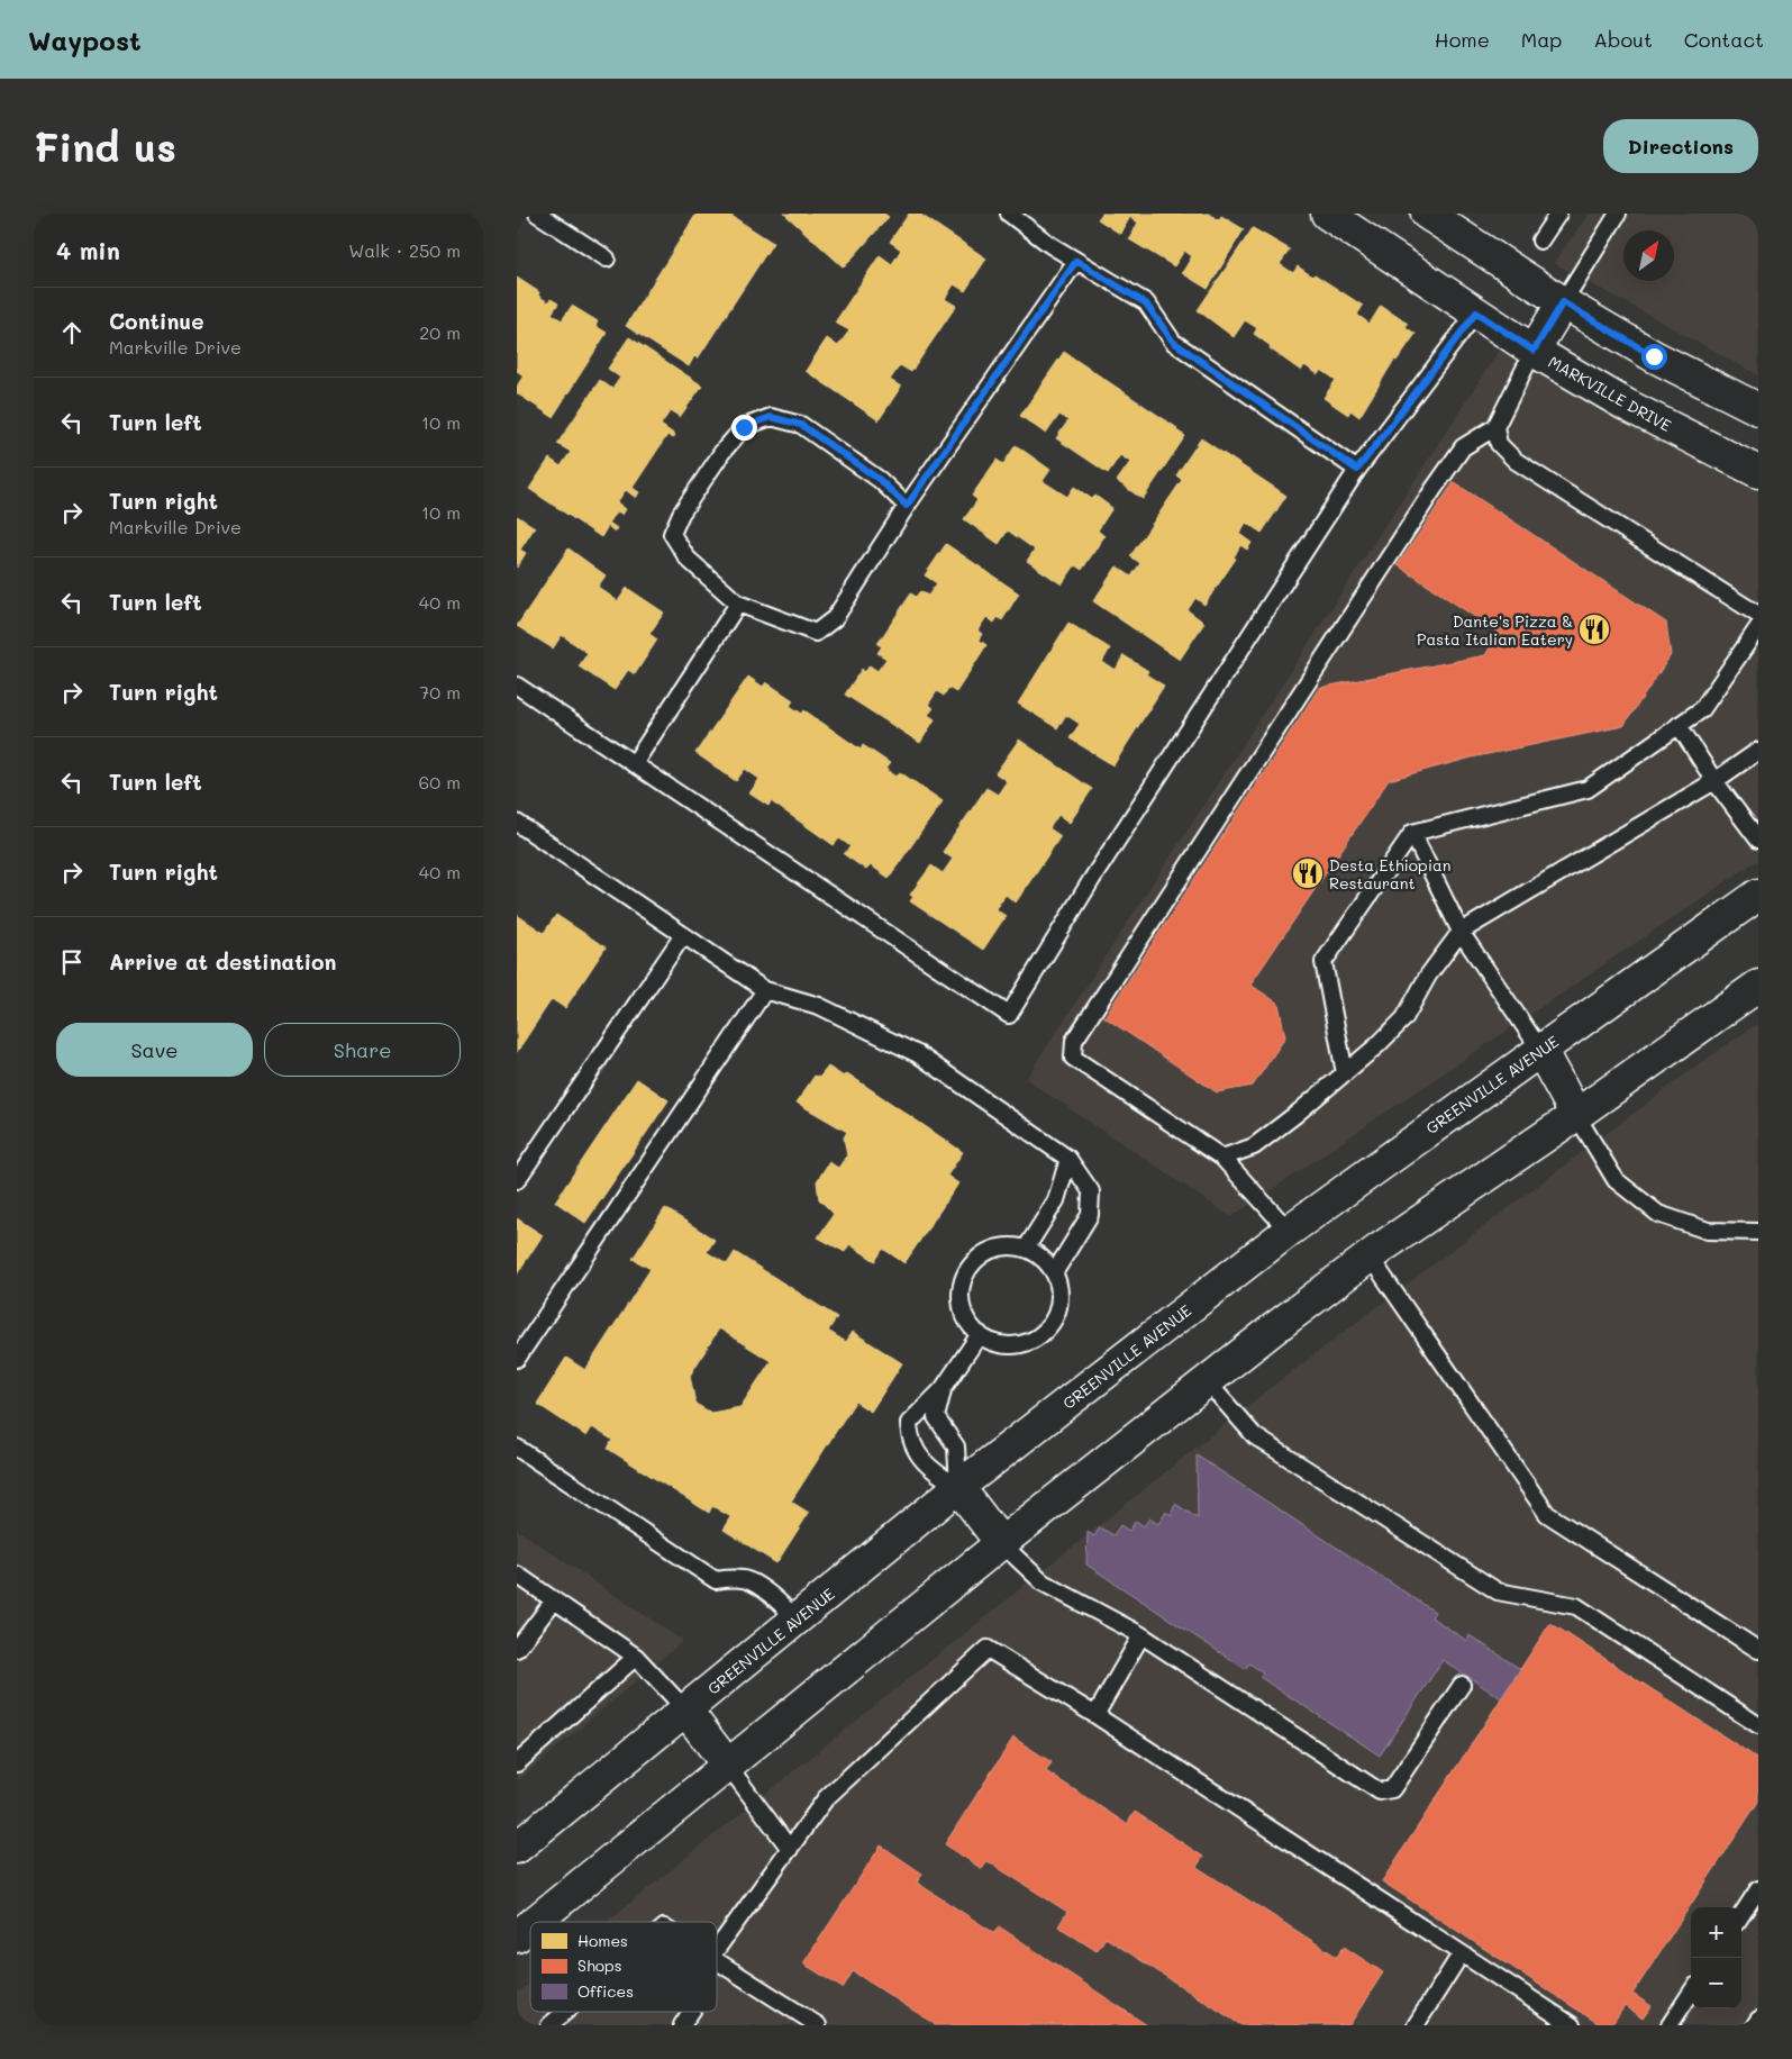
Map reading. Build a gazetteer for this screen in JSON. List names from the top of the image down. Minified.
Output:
{"streets":{"main road":["MARKVILLE DRIVE","GREENVILLE AVENUE"]},"places":{"restaurant":["Dante's Pizza & Pasta Italian Eatery","Desta Ethiopian Restaurant"]},"legend":["Homes","Shops","Offices"],"north":"top right","page":{"header":"Waypost","nav":["Home","Map","About","Contact"],"buttons":["Directions",["Save","Share"]],"title":"Find us","heading":["4 min","Walk · 250 m"],"list":[["Continue","Markville Drive","20 m"],["Turn left","10 m"],["Turn right","Markville Drive","10 m"],["Turn left","40 m"],["Turn right","70 m"],["Turn left","60 m"],["Turn right","40 m"],"Arrive at destination"],"map_buttons":["+","−"]}}
